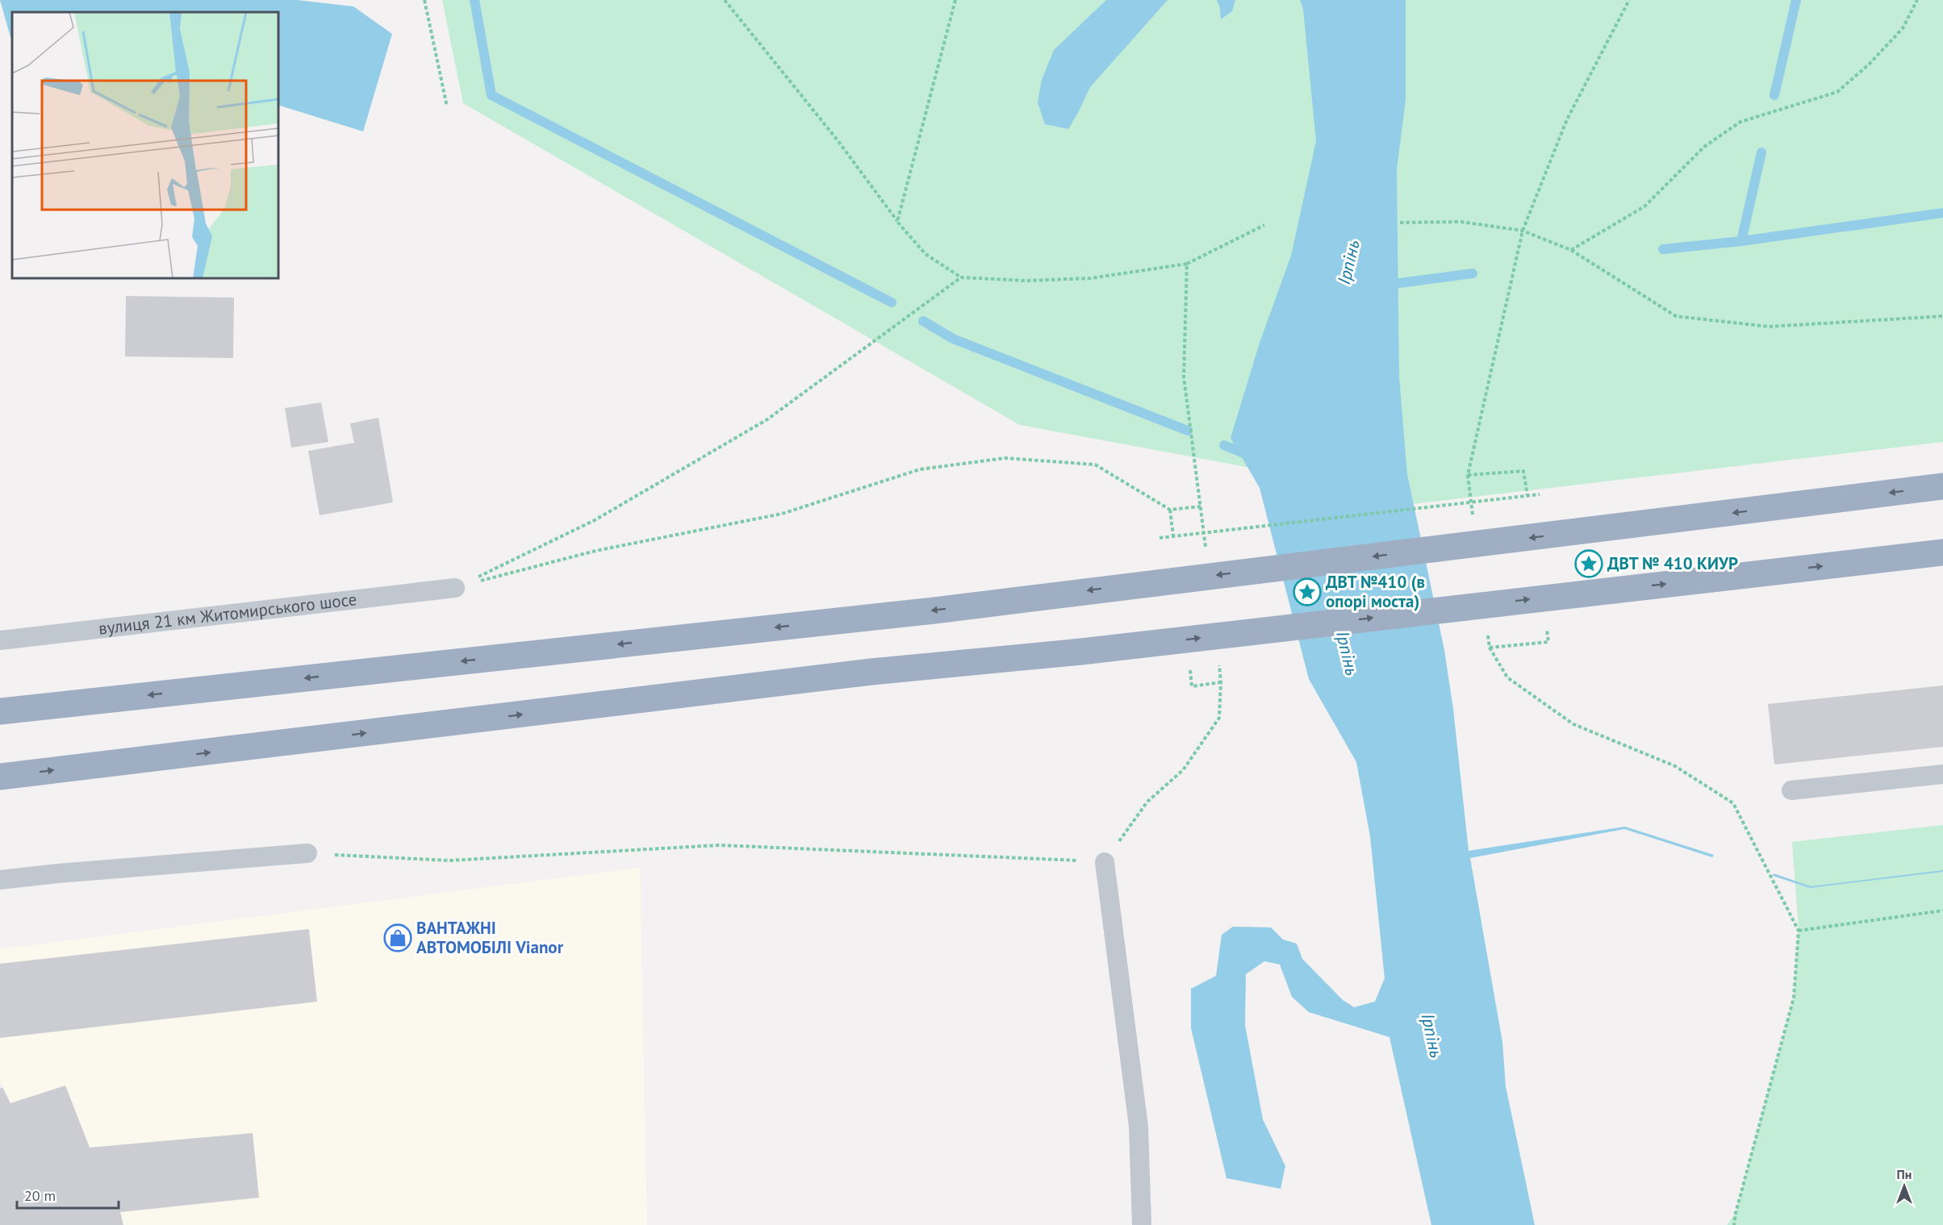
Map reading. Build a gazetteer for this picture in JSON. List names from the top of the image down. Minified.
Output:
{"streets":{"lane":["вулиця 21 км Житомирського шосе"]},"water":["Ірпінь"],"places":{"place":["ДВТ № 410 КИУР","ДВТ №410 (в опорі моста)"],"shop":["ВАНТАЖНІ АВТОМОБІЛІ Vianor"]},"scale_bar":"20 m","north":"top"}
